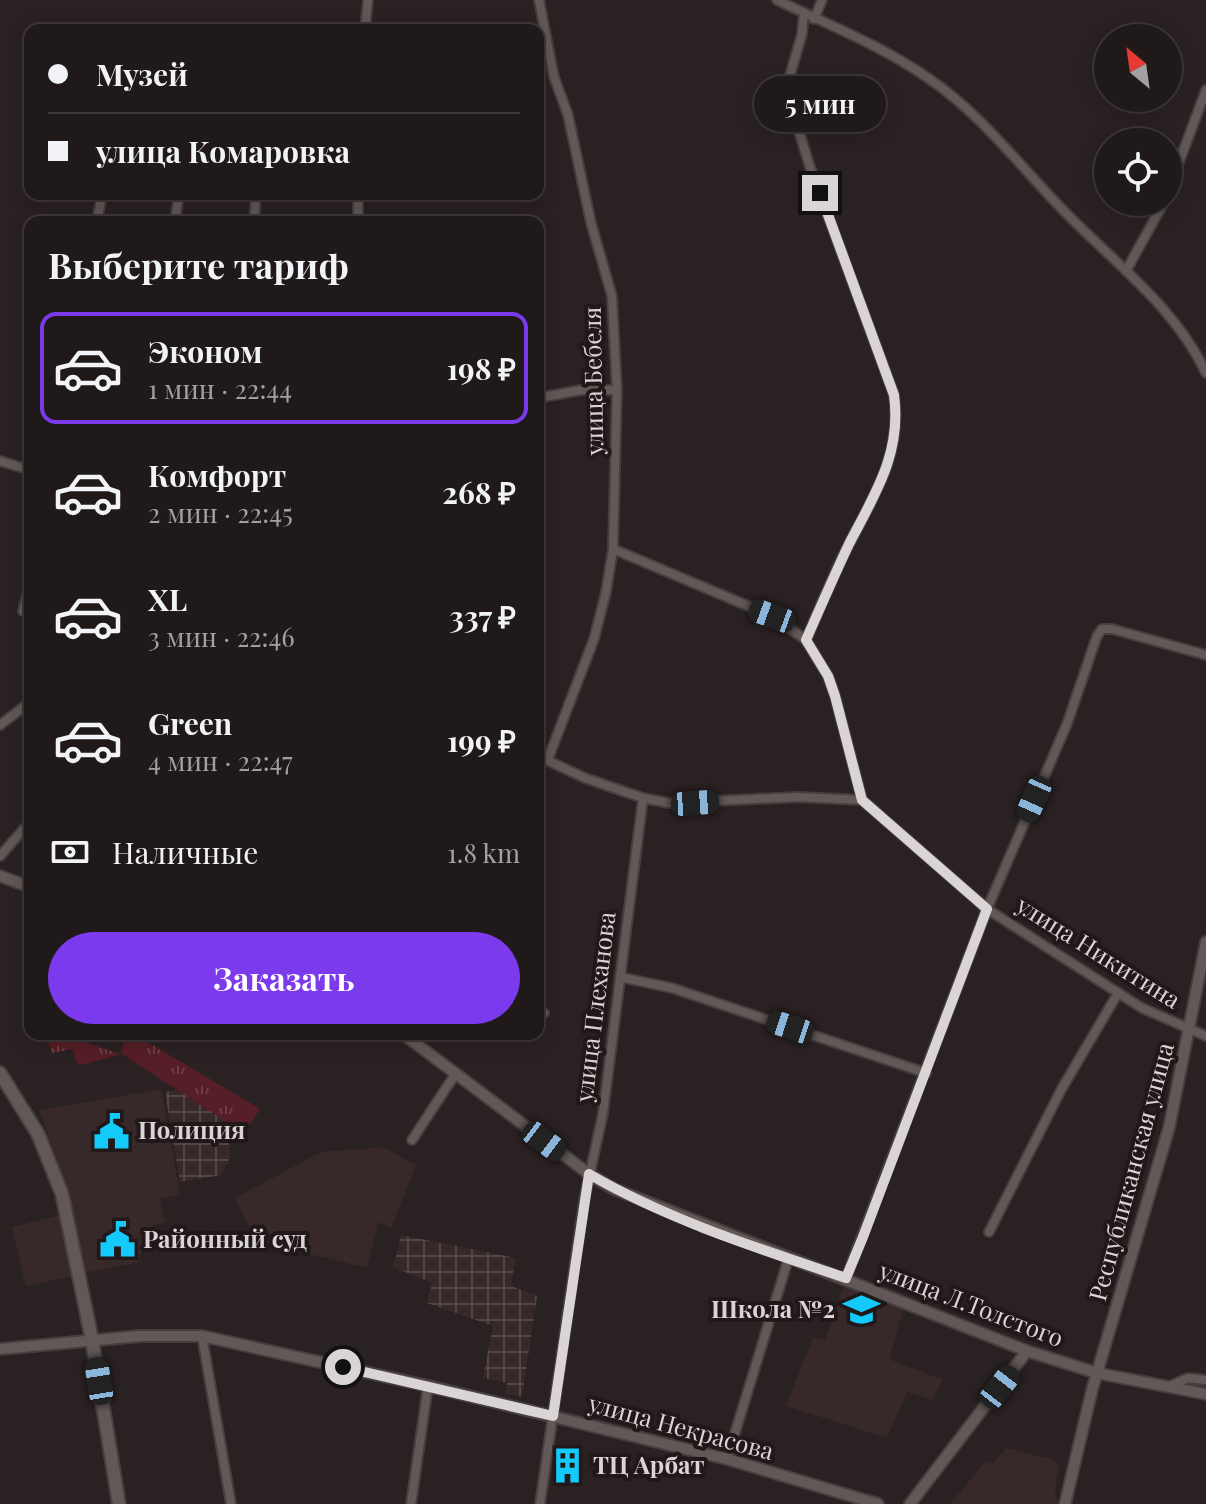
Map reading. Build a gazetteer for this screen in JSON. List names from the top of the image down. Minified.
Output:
{"streets":{"street":["улица Бебеля","улица Никитина","улица Плеханова","Республиканская улица","улица Л.Толстого","улица Некрасова"]},"crossings":[["улица Никитина","Республиканская улица"],["улица Плеханова","улица Л.Толстого"],["улица Плеханова","улица Некрасова"],["Республиканская улица","улица Л.Толстого"]],"places":{"public building":["Полиция","Районный суд"],"school or university":["Школа №2"],"building":["ТЦ Арбат"]},"north":"top left","page":{"banner":["Музей","улица Комаровка"],"bubble":"5 мин","heading":"Выберите тариф","list":[{"name":"Эконом","note":"1 мин · 22:44","value":"198 ₽"},{"name":"Комфорт","note":"2 мин · 22:45","value":"268 ₽"},{"name":"XL","note":"3 мин · 22:46","value":"337 ₽"},{"name":"Green","note":"4 мин · 22:47","value":"199 ₽"}],"pay":["Наличные","1.8 km"],"buttons":"Заказать"}}
